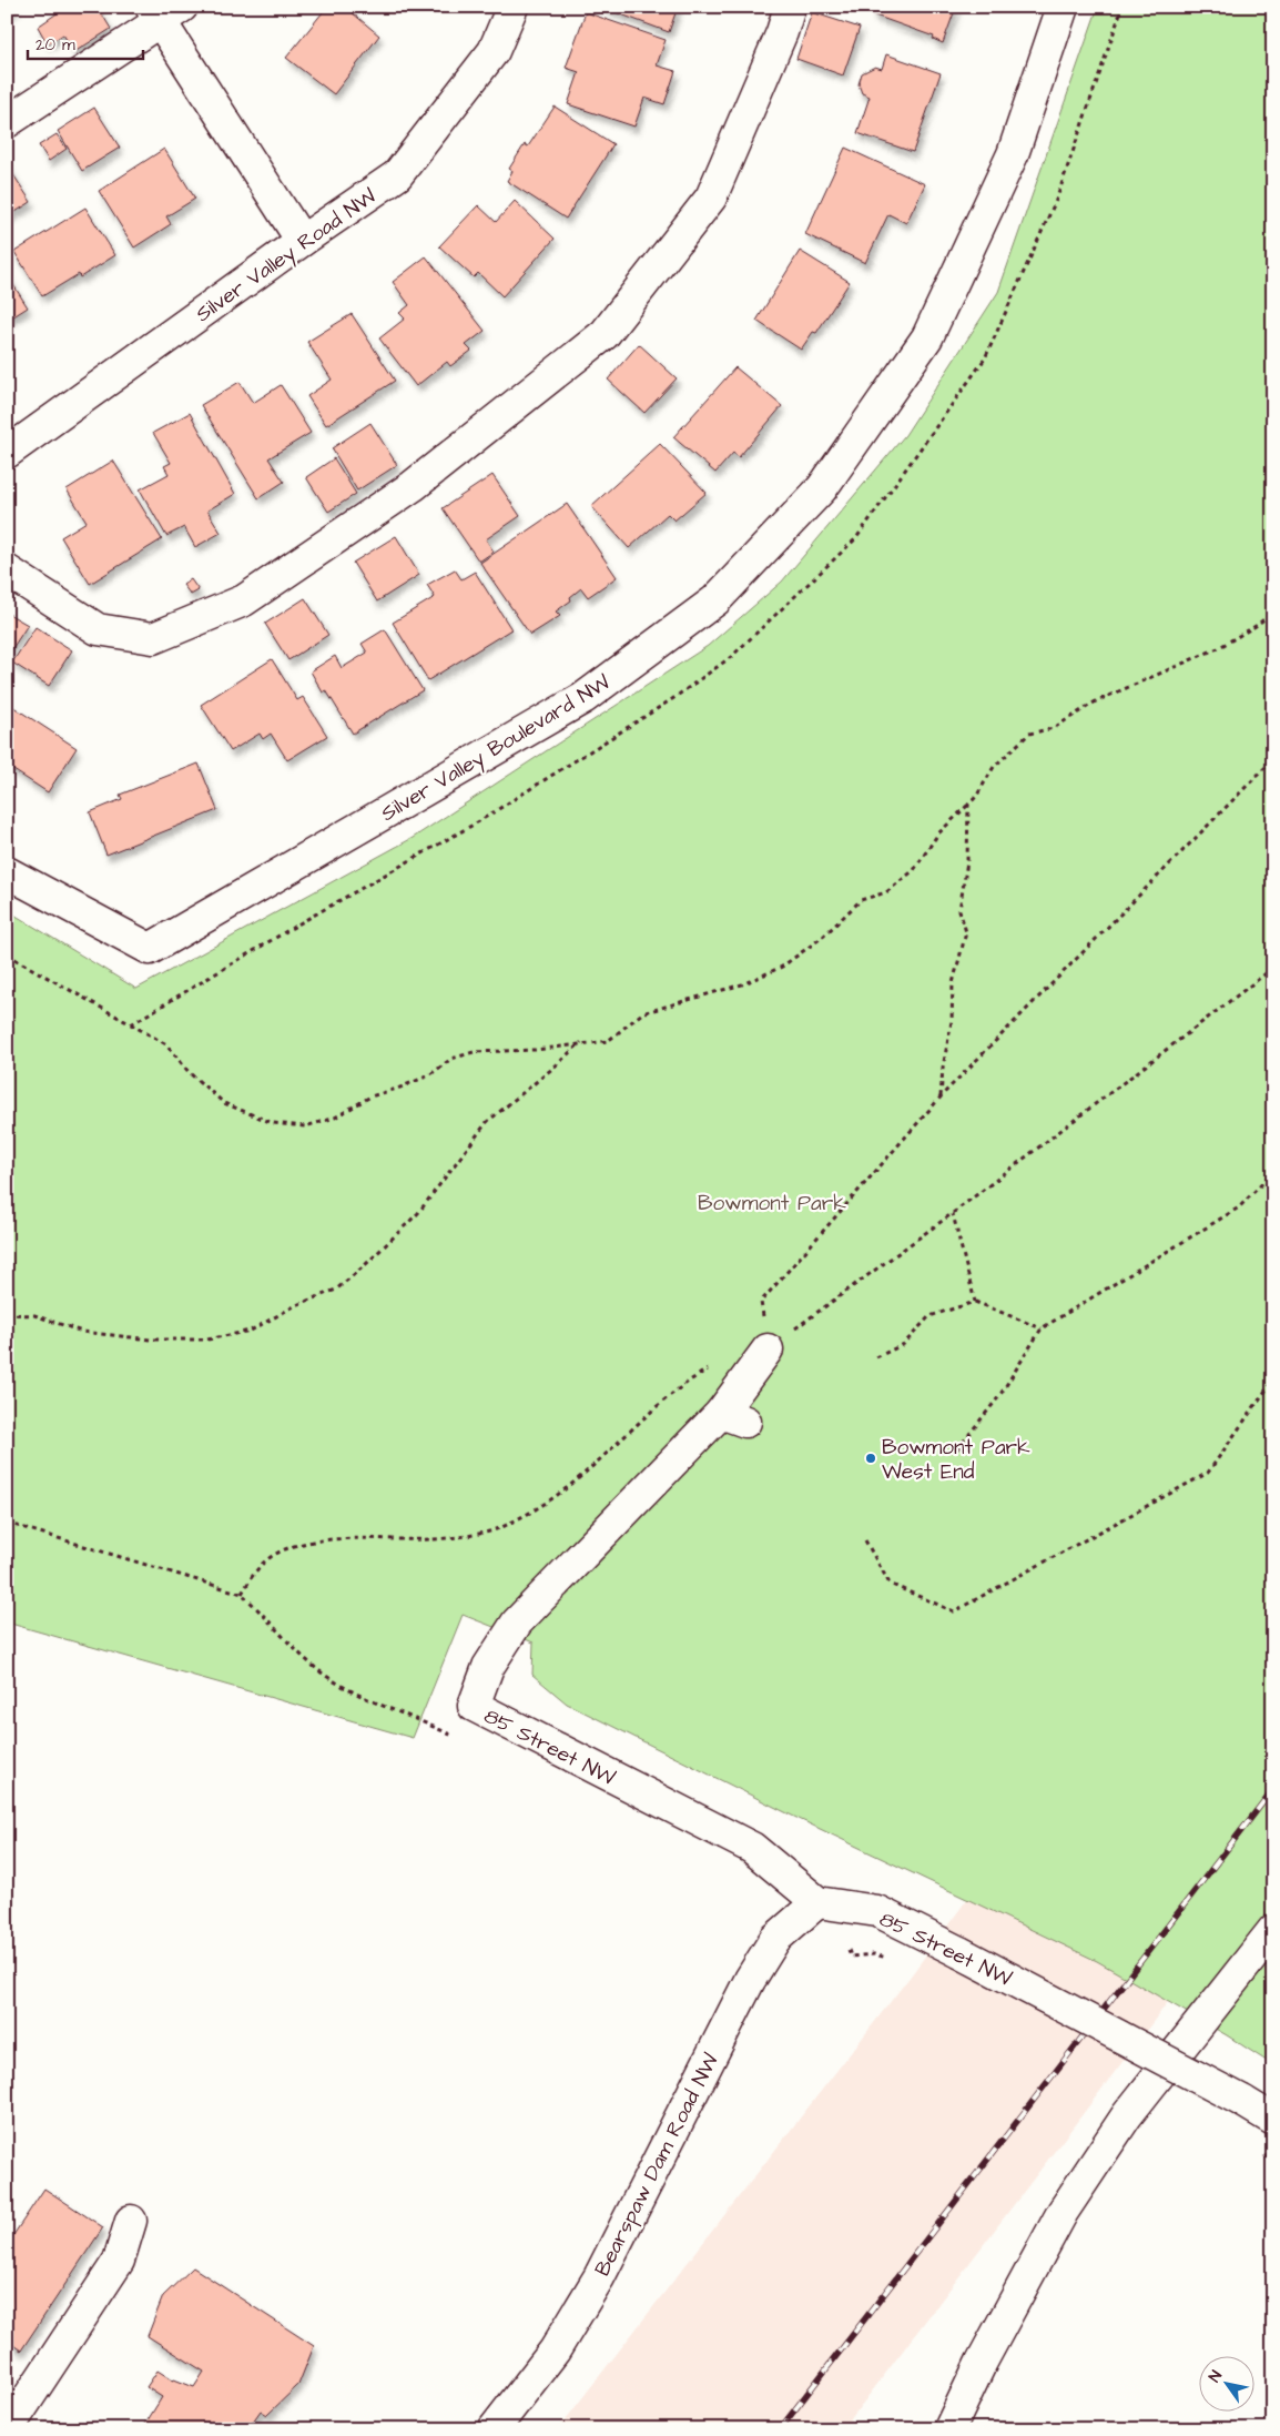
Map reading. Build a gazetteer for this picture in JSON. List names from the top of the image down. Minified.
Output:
{"streets":{"street":["Silver Valley Road NW","Silver Valley Boulevard NW","85 Street NW","Bearspaw Dam Road NW"]},"crossings":[["85 Street NW","Bearspaw Dam Road NW"]],"parks":["Bowmont Park"],"places":["Bowmont Park West End"],"scale_bar":"20 m","north":"top left"}
